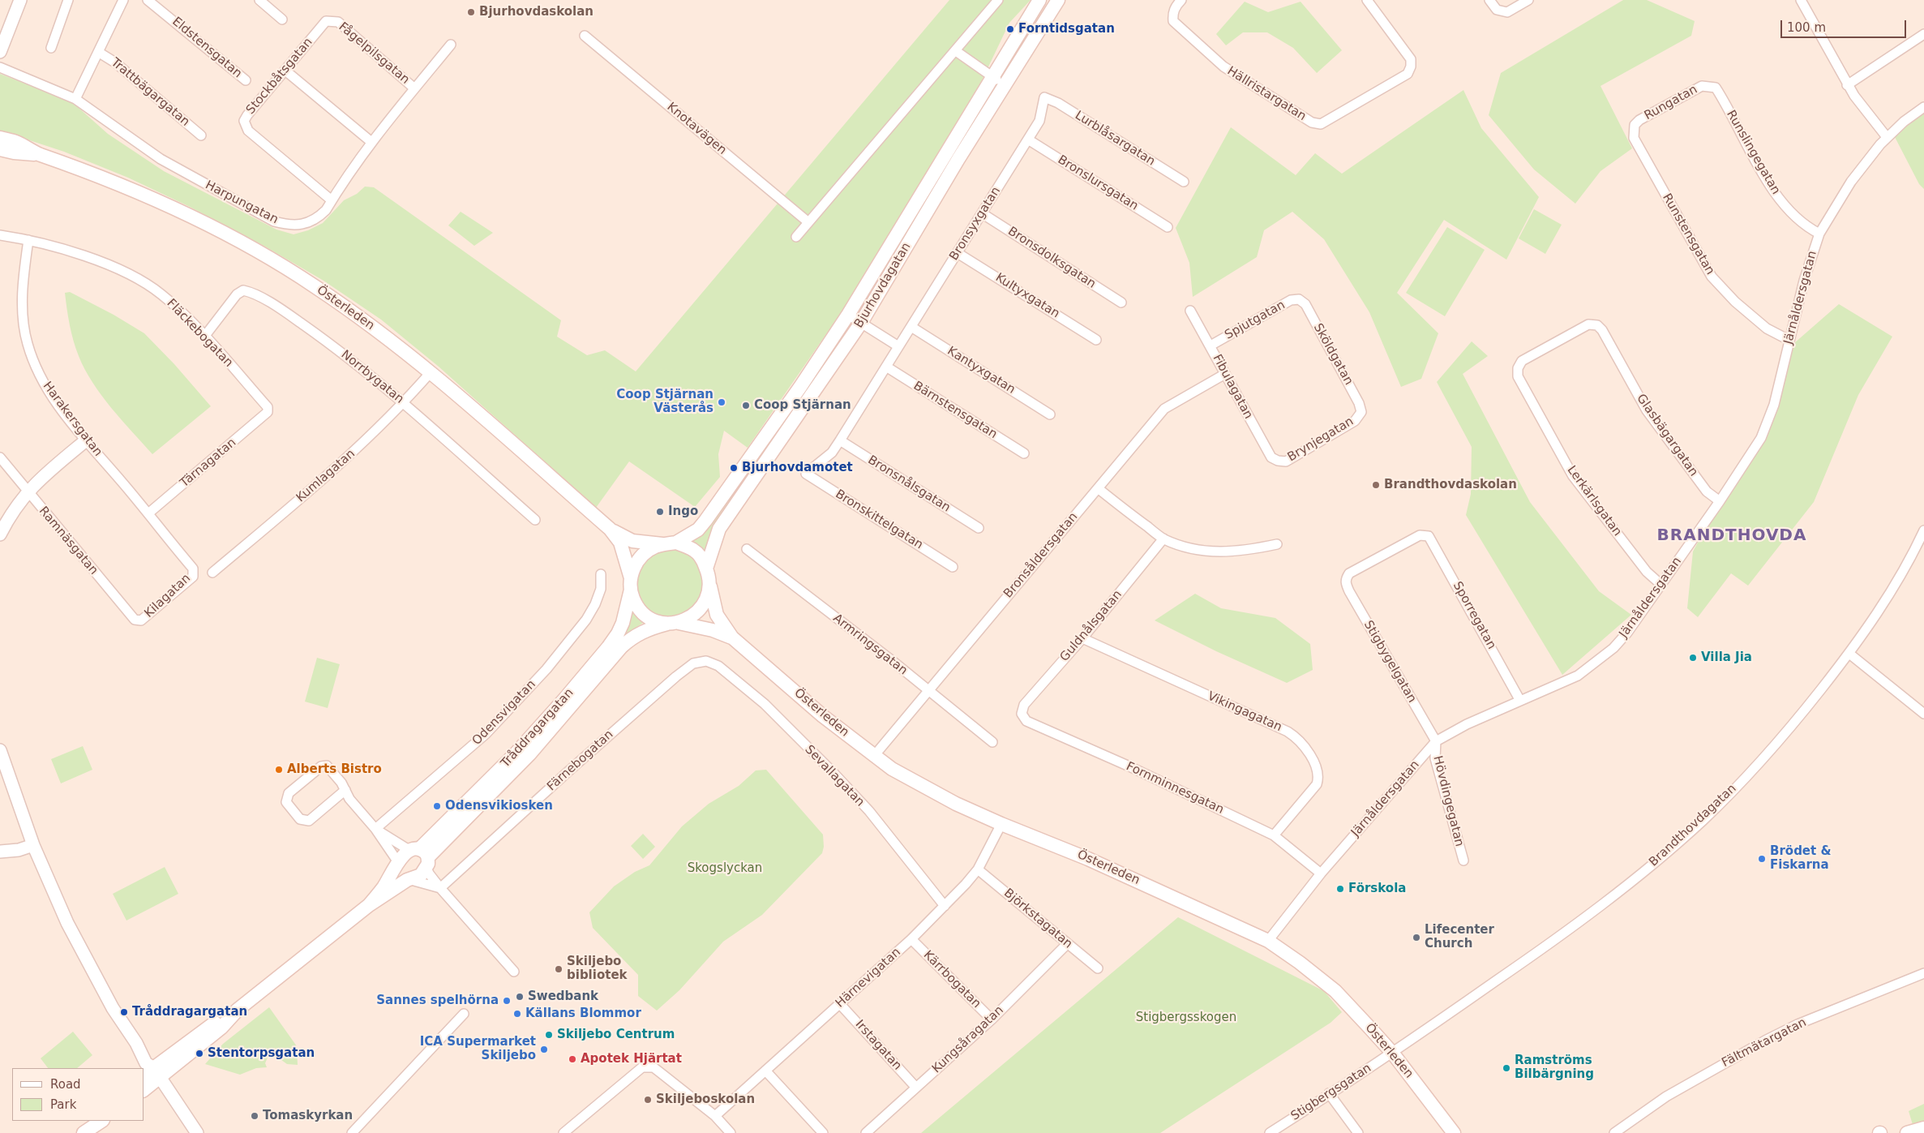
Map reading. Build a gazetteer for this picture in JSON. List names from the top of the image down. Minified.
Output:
{"streets":{"main road":["Bjurhovdagatan","Österleden","Tråddragargatan"],"street":["Eldstensgatan","Fågelpilsgatan","Stockbåtsgatan","Trattbägargatan","Hällristargatan","Rungatan","Knotavägen","Lurblåsargatan","Runslingegatan","Bronslursgatan","Harpungatan","Bronsyxgatan","Runstensgatan","Bronsdolksgatan","Kultyxgatan","Järnåldersgatan","Spjutgatan","Fläckebogatan","Sköldgatan","Kantyxgatan","Norrbygatan","Fibulagatan","Bärnstensgatan","Harakersgatan","Glasbägargatan","Brynjegatan","Tärnagatan","Kumlagatan","Bronsnålsgatan","Lerkärlsgatan","Bronskittelgatan","Ramnäsgatan","Bronsåldersgatan","Kilagatan","Sporregatan","Guldnålsgatan","Armringsgatan","Stigbygelgatan","Vikingagatan","Odensvigatan","Färnebogatan","Sevallagatan","Fornminnesgatan","Hövdingegatan","Brandthovdagatan","Björkstagatan","Härnevigatan","Kärrbogatan","Kungsåragatan","Fältmätargatan","Irstagatan","Stigbergsgatan"]},"crossings":[["Fågelpilsgatan","Stockbåtsgatan"],["Fågelpilsgatan","Harpungatan"],["Stockbåtsgatan","Harpungatan"],["Rungatan","Runslingegatan"],["Rungatan","Runstensgatan"],["Lurblåsargatan","Bronsyxgatan"],["Runslingegatan","Järnåldersgatan"],["Bronslursgatan","Bronsyxgatan"],["Bronsyxgatan","Bronsdolksgatan"],["Bronsyxgatan","Kultyxgatan"],["Bronsyxgatan","Kantyxgatan"],["Bronsyxgatan","Bärnstensgatan"],["Bronsyxgatan","Bronsnålsgatan"],["Bronsyxgatan","Bronskittelgatan"],["Runstensgatan","Järnåldersgatan"],["Bjurhovdagatan","Österleden"],["Bjurhovdagatan","Tråddragargatan"],["Järnåldersgatan","Österleden"],["Järnåldersgatan","Glasbägargatan"],["Järnåldersgatan","Lerkärlsgatan"],["Järnåldersgatan","Sporregatan"],["Järnåldersgatan","Stigbygelgatan"],["Järnåldersgatan","Fornminnesgatan"],["Järnåldersgatan","Hövdingegatan"],["Österleden","Kumlagatan"],["Österleden","Bronsåldersgatan"],["Österleden","Tråddragargatan"],["Österleden","Brandthovdagatan"],["Österleden","Härnevigatan"],["Österleden","Stigbergsgatan"],["Spjutgatan","Sköldgatan"],["Spjutgatan","Fibulagatan"],["Fläckebogatan","Norrbygatan"],["Fläckebogatan","Harakersgatan"],["Fläckebogatan","Tärnagatan"],["Sköldgatan","Brynjegatan"],["Norrbygatan","Kumlagatan"],["Fibulagatan","Brynjegatan"],["Fibulagatan","Bronsåldersgatan"],["Harakersgatan","Tärnagatan"],["Harakersgatan","Kilagatan"],["Glasbägargatan","Lerkärlsgatan"],["Ramnäsgatan","Kilagatan"],["Bronsåldersgatan","Armringsgatan"],["Sporregatan","Stigbygelgatan"],["Guldnålsgatan","Vikingagatan"],["Guldnålsgatan","Fornminnesgatan"],["Stigbygelgatan","Hövdingegatan"],["Vikingagatan","Fornminnesgatan"],["Färnebogatan","Sevallagatan"],["Sevallagatan","Härnevigatan"],["Brandthovdagatan","Stigbergsgatan"],["Björkstagatan","Härnevigatan"],["Björkstagatan","Kungsåragatan"],["Härnevigatan","Kärrbogatan"],["Härnevigatan","Irstagatan"],["Kärrbogatan","Kungsåragatan"],["Kungsåragatan","Irstagatan"]],"districts":["BRANDTHOVDA"],"parks":["Skogslyckan","Stigbergsskogen"],"places":["Bjurhovdaskolan","Forntidsgatan","Coop Stjärnan Västerås","Coop Stjärnan","Bjurhovdamotet","Brandthovdaskolan","Ingo","Villa Jia","Alberts Bistro","Odensvikiosken","Brödet & Fiskarna","Förskola","Lifecenter Church","Skiljebo bibliotek","Swedbank","Sannes spelhörna","Tråddragargatan","Källans Blommor","Skiljebo Centrum","ICA Supermarket Skiljebo","Stentorpsgatan","Apotek Hjärtat","Ramströms Bilbärgning","Skiljeboskolan","Tomaskyrkan"],"legend":["Road","Park"],"scale_bar":"100 m"}
